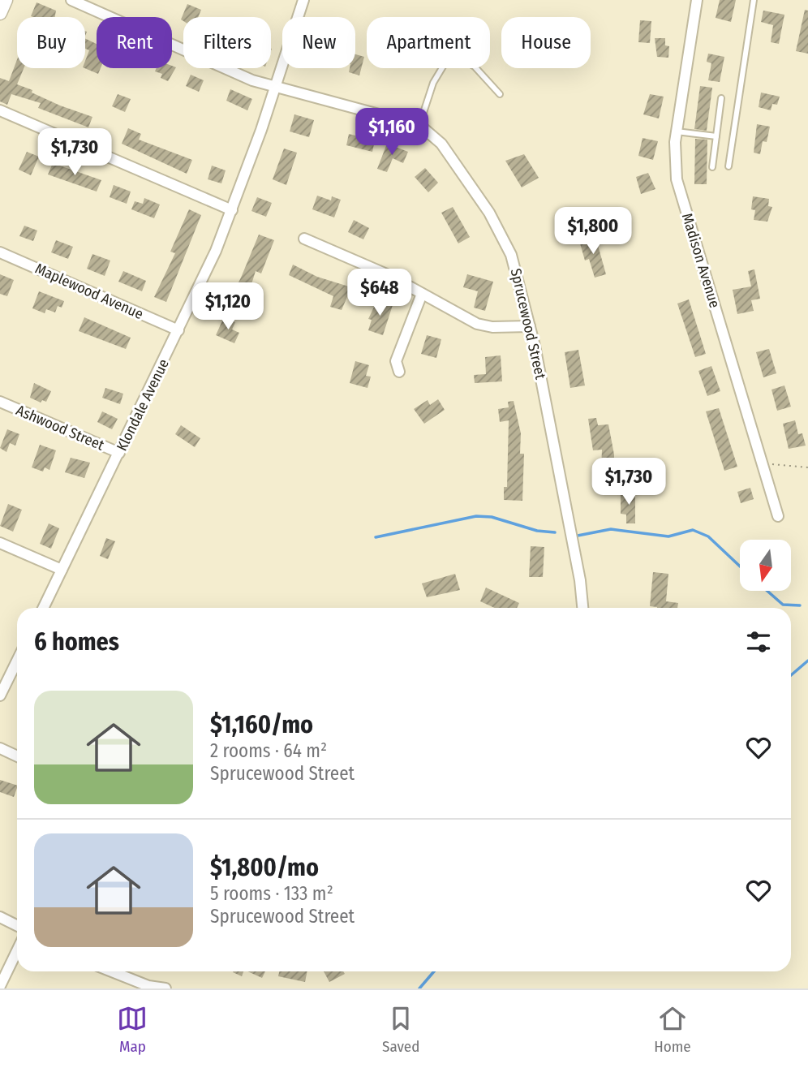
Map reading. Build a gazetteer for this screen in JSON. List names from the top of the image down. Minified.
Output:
{"streets":{"street":["Madison Avenue","Maplewood Avenue","Sprucewood Street","Klondale Avenue","Ashwood Street"]},"crossings":[["Maplewood Avenue","Klondale Avenue"],["Sprucewood Street","Klondale Avenue"],["Klondale Avenue","Ashwood Street"]],"north":"bottom","page":{"chip":["Buy","Rent","Filters","New","Apartment","House"],"price":["$1,160","$1,730","$1,800","$648","$1,120","$1,730"],"heading":"6 homes","list":[{"name":"$1,160/mo","note":"2 rooms · 64 m² · Sprucewood Street"},{"name":"$1,800/mo","note":"5 rooms · 133 m² · Sprucewood Street"}],"tabs":["Map","Saved","Home"]}}
